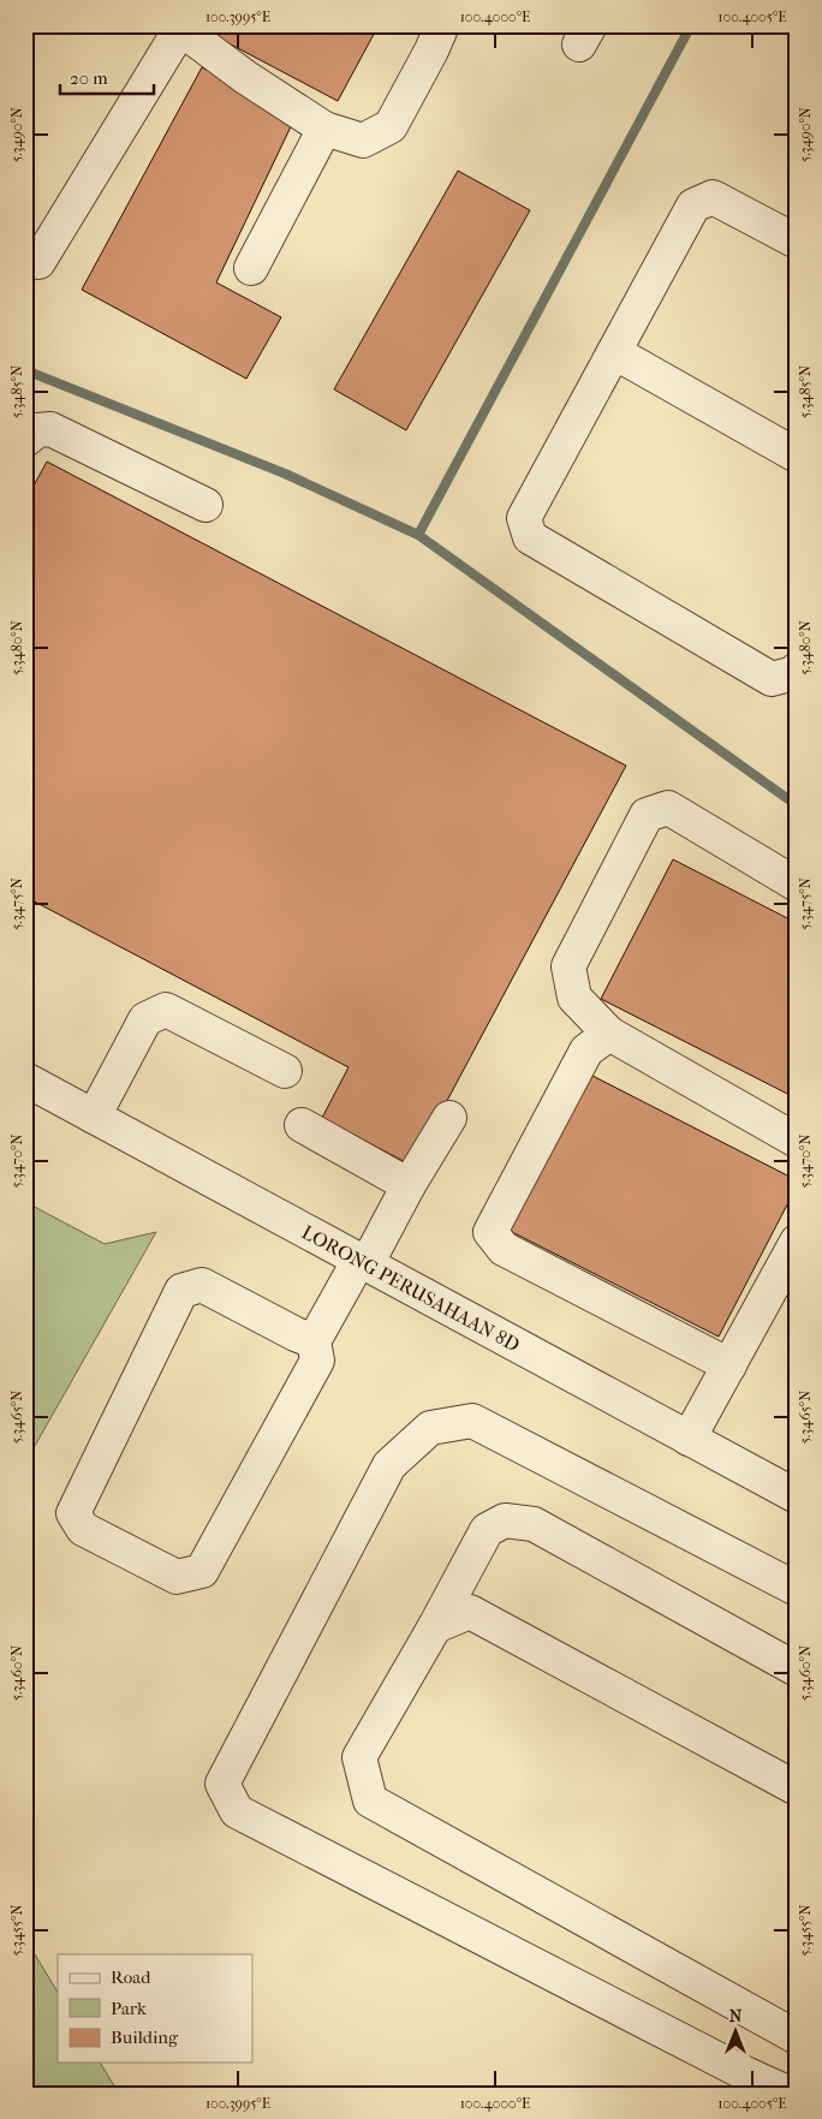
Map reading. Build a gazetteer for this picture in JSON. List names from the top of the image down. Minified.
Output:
{"streets":{"street":["LORONG PERUSAHAAN 8D"]},"legend":["Road","Park","Building"],"scale_bar":"20 m","north":"top","coordinates":["100.3995°E","100.4000°E","100.4005°E","5.3490°N","5.3485°N","5.3480°N","5.3475°N","5.3470°N","5.3465°N","5.3460°N","5.3455°N"]}
